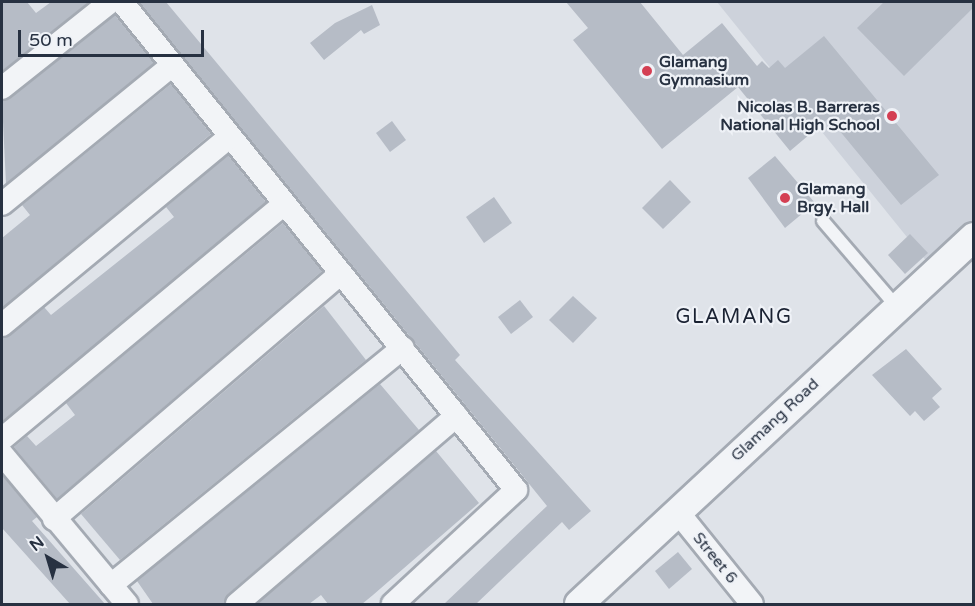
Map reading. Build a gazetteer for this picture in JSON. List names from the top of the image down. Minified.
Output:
{"streets":{"street":["Glamang Road","Street 6"]},"crossings":[["Glamang Road","Street 6"]],"districts":["GLAMANG"],"places":["Glamang Gymnasium","Nicolas B. Barreras National High School","Glamang Brgy. Hall"],"scale_bar":"50 m","north":"top left"}
